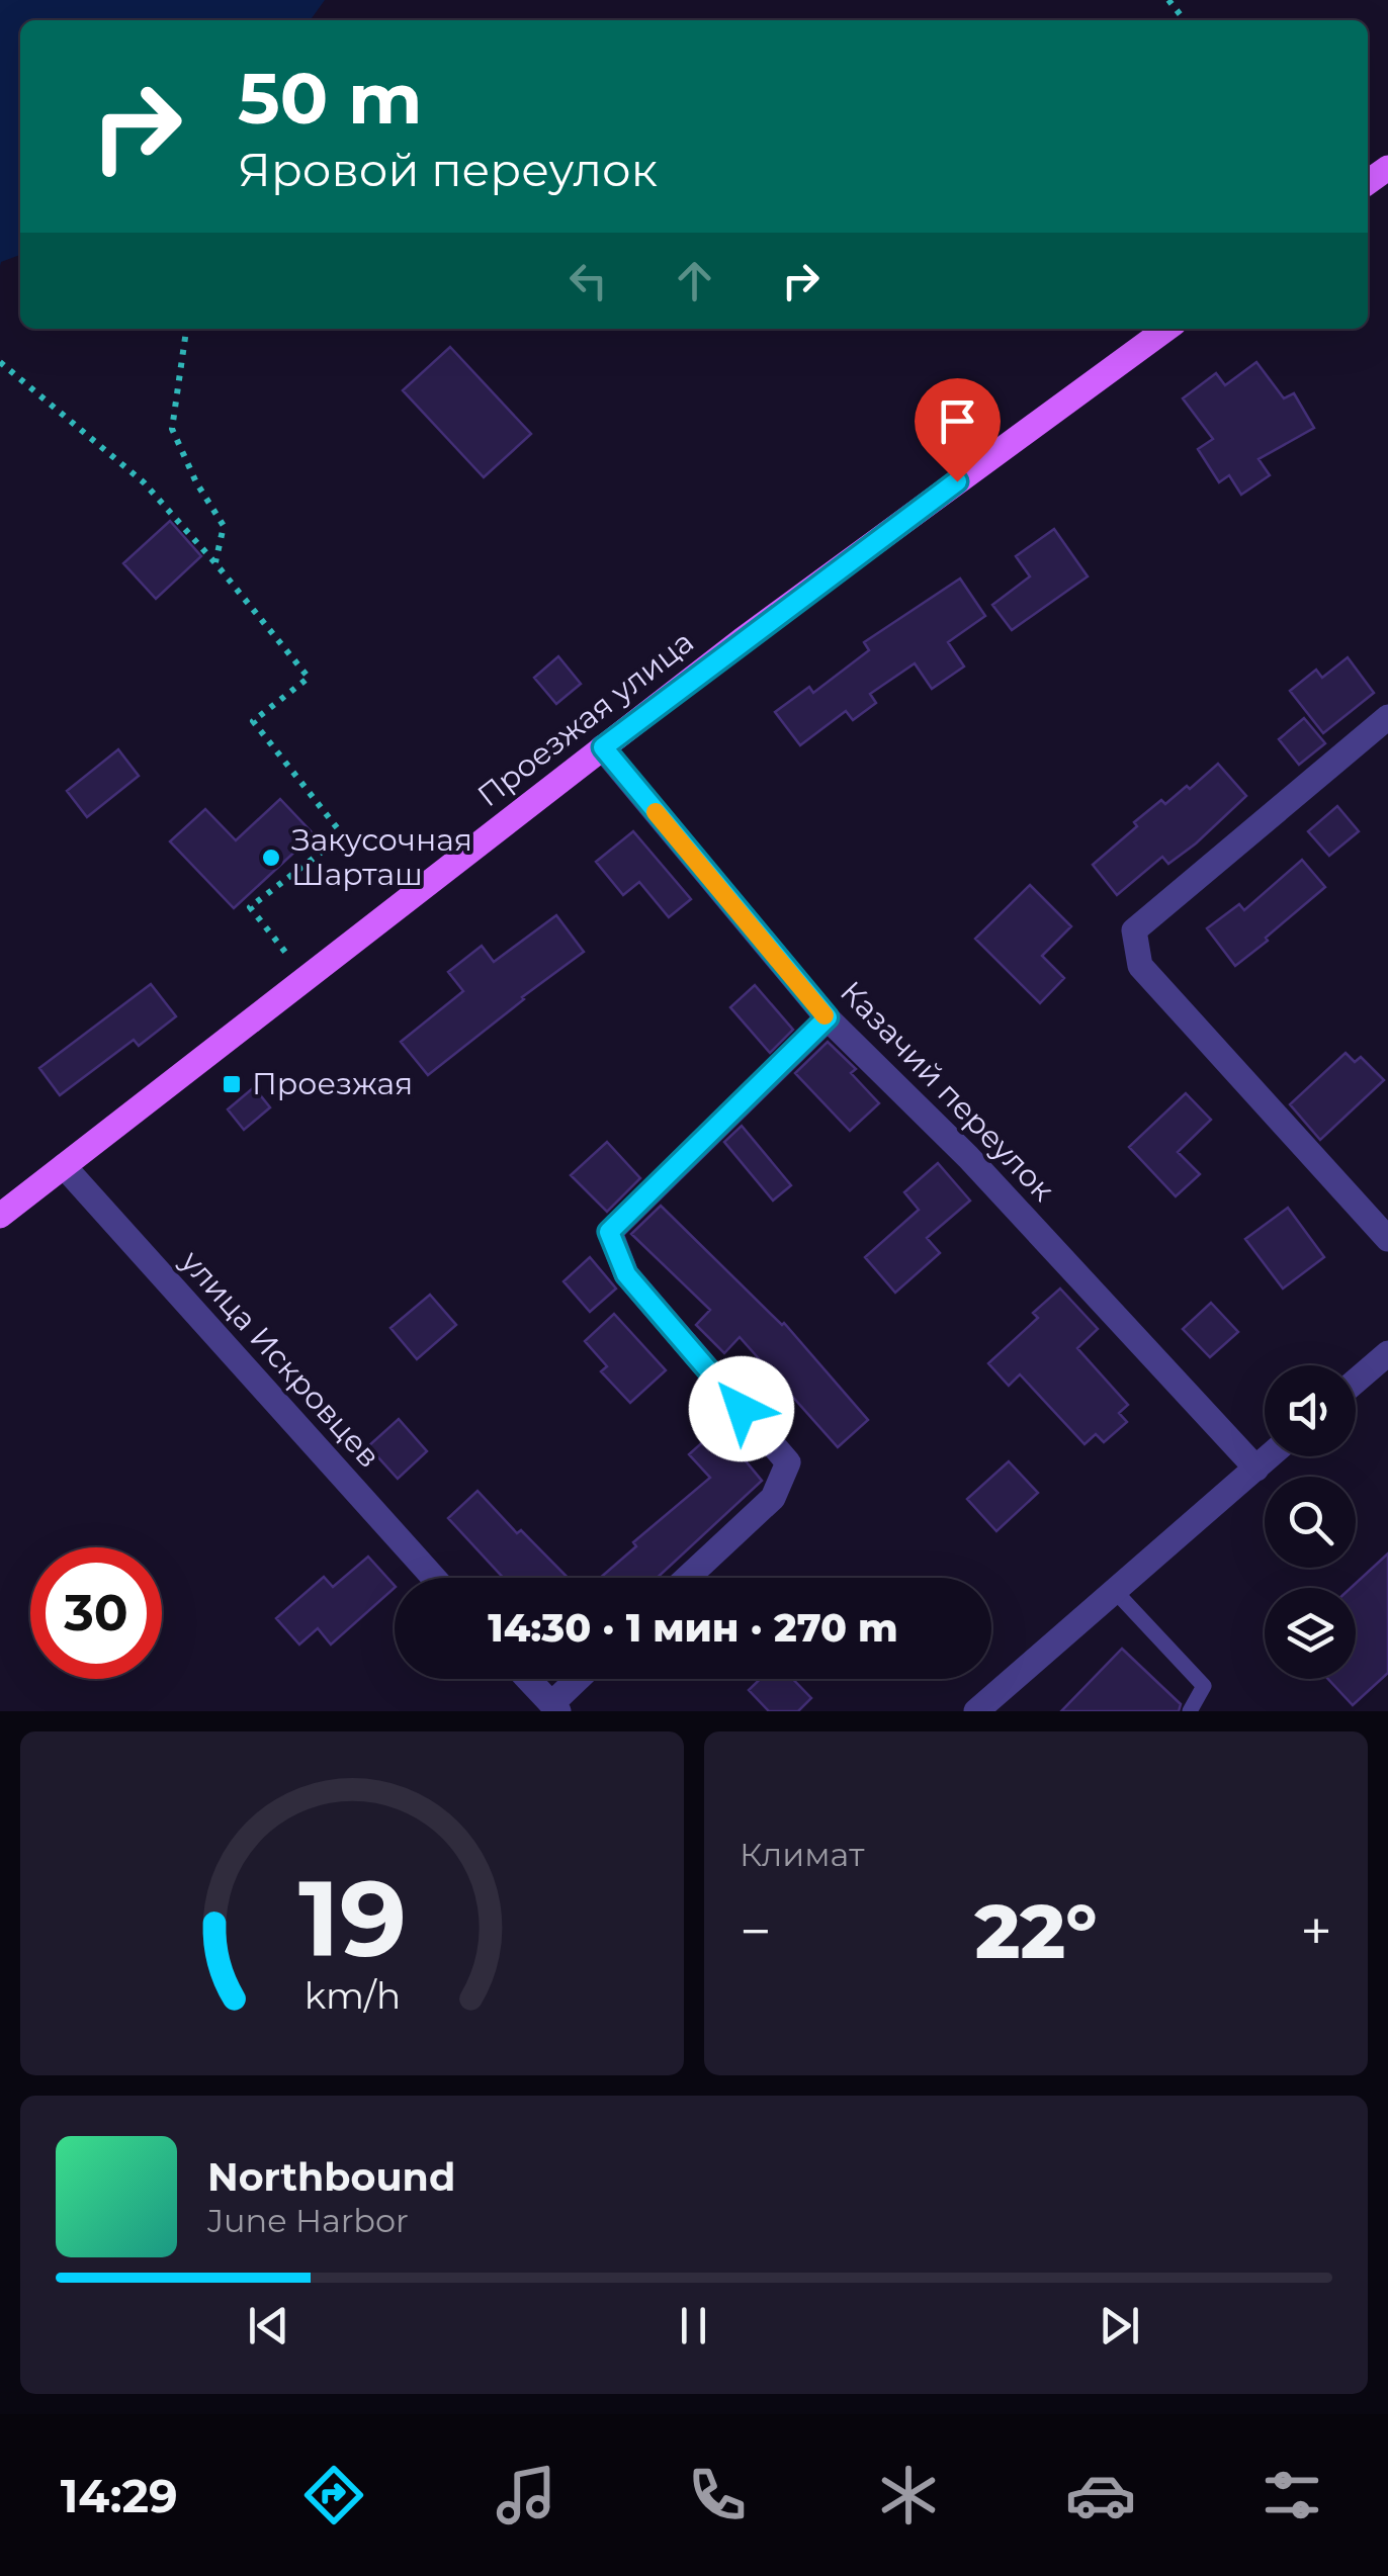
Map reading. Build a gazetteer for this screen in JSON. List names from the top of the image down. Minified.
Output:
{"streets":{"main road":["Проезжая улица"],"street":["Казачий переулок","улица Искровцев"]},"crossings":[["Проезжая улица","Казачий переулок"],["Проезжая улица","улица Искровцев"]],"places":{"other":["Закусочная Шарташ"],"transit":["Проезжая"]},"page":{"turn":["50 m","Яровой переулок"],"limit":"30","trip":"14:30 · 1 мин · 270 m","tile":"Климат","heat":["−","22°","+"],"song":["Northbound","June Harbor"],"tabs":"14:29","gauge":["19","km/h"]}}
